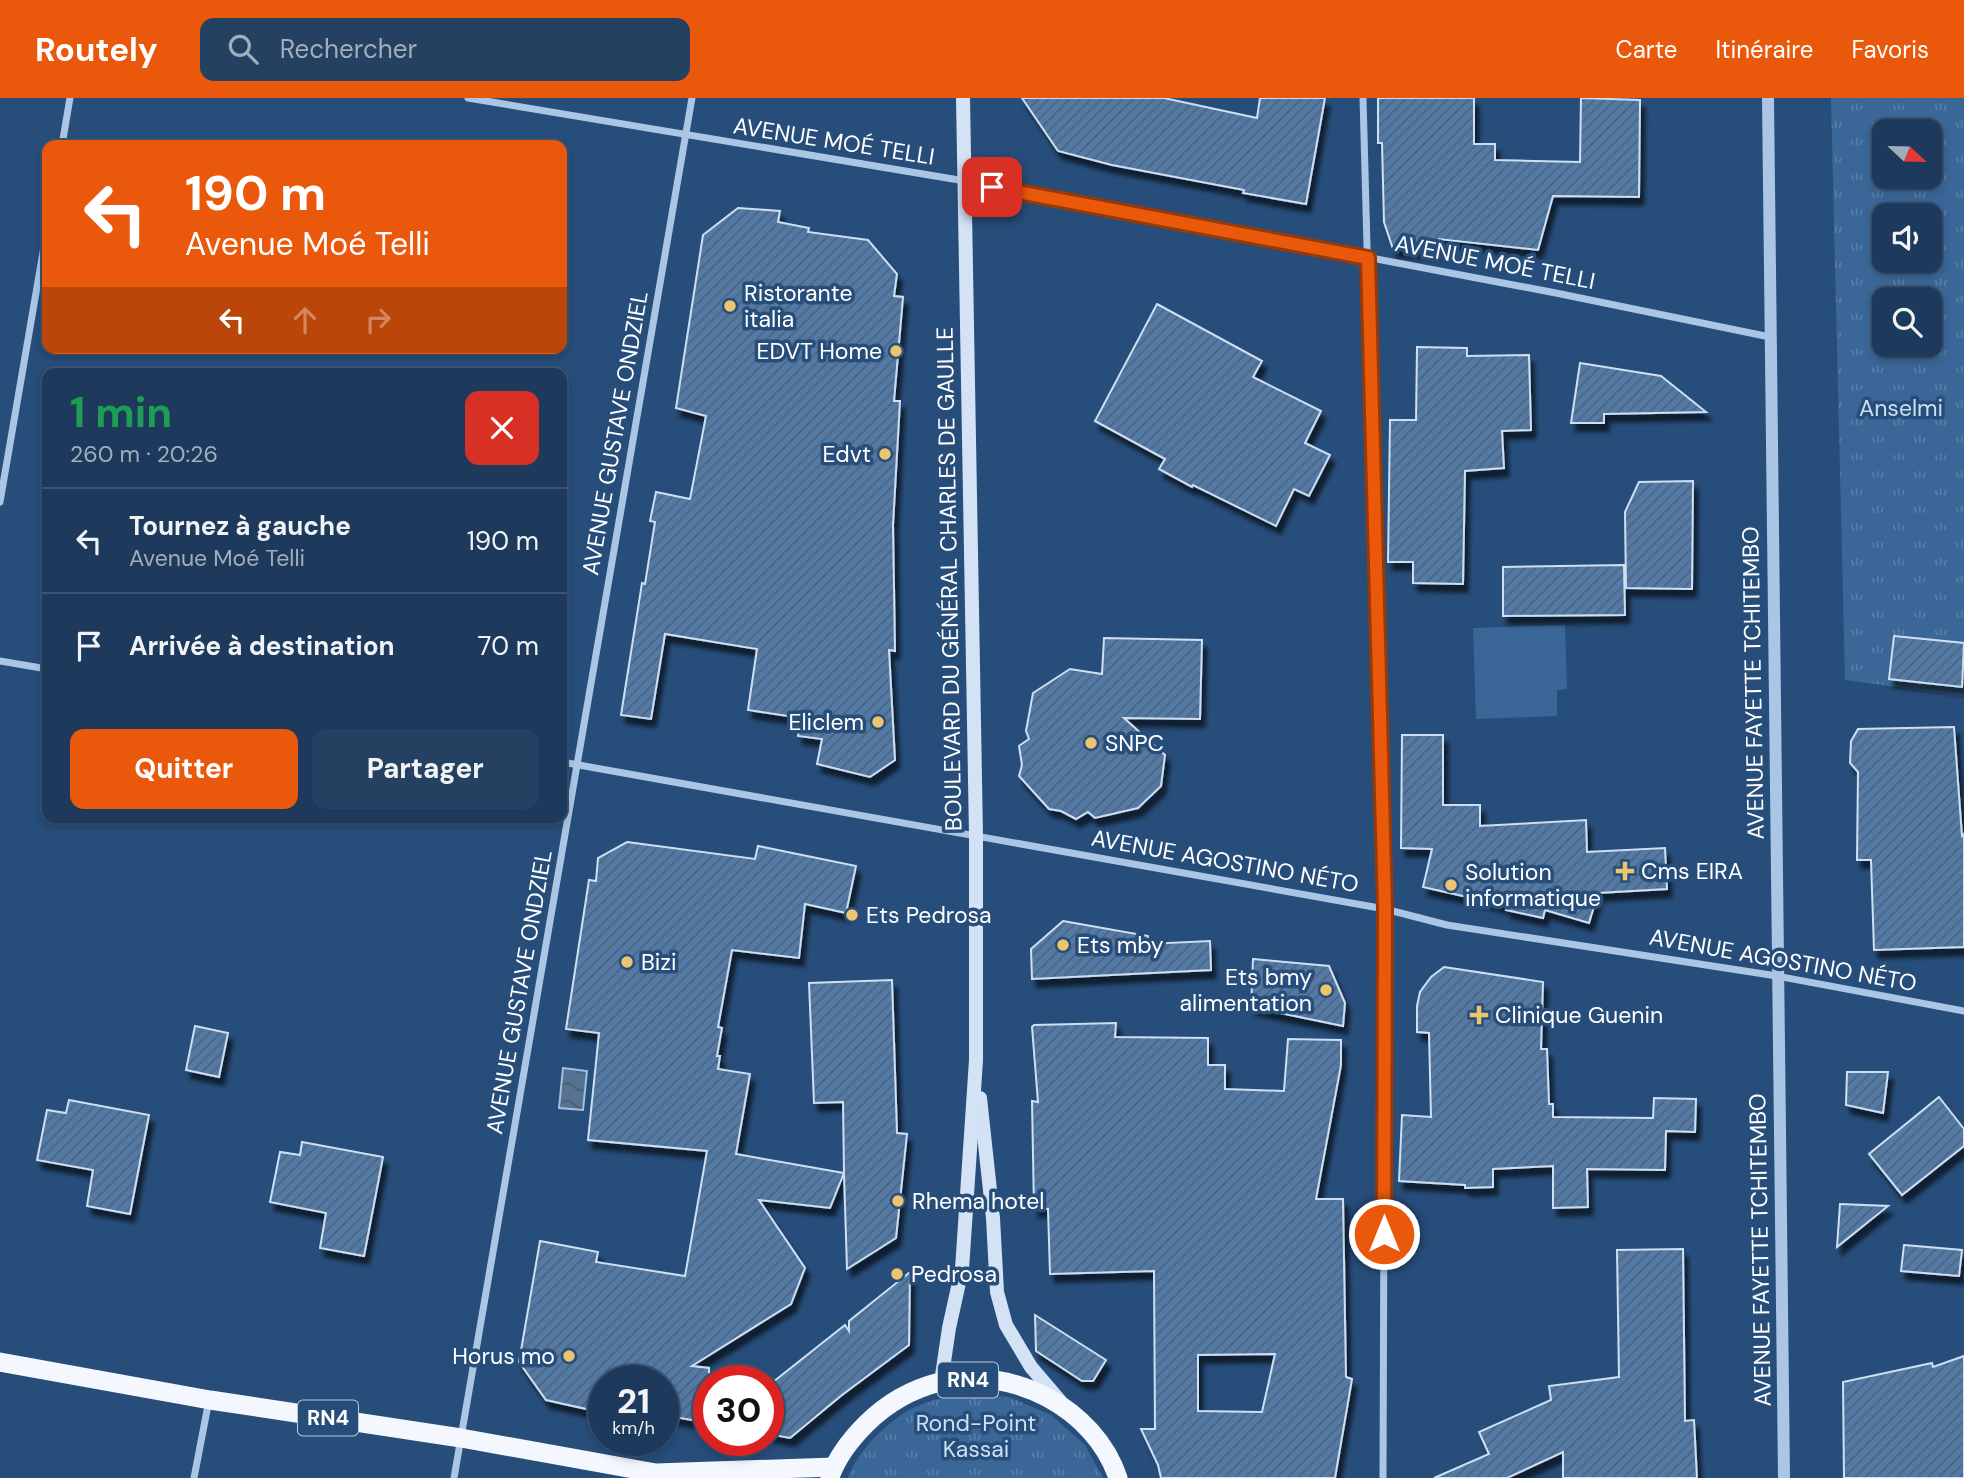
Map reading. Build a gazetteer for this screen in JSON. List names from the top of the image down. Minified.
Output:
{"streets":{"highway":["RN4"],"main road":["BOULEVARD DU GÉNÉRAL CHARLES DE GAULLE"],"street":["AVENUE MOÉ TELLI","AVENUE GUSTAVE ONDZIEL","AVENUE FAYETTE TCHITEMBO","AVENUE AGOSTINO NÉTO"]},"crossings":[["AVENUE MOÉ TELLI","AVENUE GUSTAVE ONDZIEL"],["AVENUE MOÉ TELLI","BOULEVARD DU GÉNÉRAL CHARLES DE GAULLE"],["AVENUE MOÉ TELLI","AVENUE FAYETTE TCHITEMBO"],["AVENUE GUSTAVE ONDZIEL","AVENUE AGOSTINO NÉTO"],["AVENUE GUSTAVE ONDZIEL","RN4"],["BOULEVARD DU GÉNÉRAL CHARLES DE GAULLE","AVENUE AGOSTINO NÉTO"],["BOULEVARD DU GÉNÉRAL CHARLES DE GAULLE","RN4"],["AVENUE FAYETTE TCHITEMBO","AVENUE AGOSTINO NÉTO"]],"parks":["Anselmi","Rond-Point Kassai"],"places":{"other":["Ristorante italia","EDVT Home","Edvt","Eliclem","SNPC","Solution informatique","Ets Pedrosa","Ets mby","Bizi","Ets bmy alimentation","Rhema hotel","Pedrosa","Horus mo"],"health":["Cms EIRA","Clinique Guenin"]},"north":"right","page":{"header":"Routely","search":"Rechercher","nav":["Carte","Itinéraire","Favoris"],"turn":["190 m","Avenue Moé Telli"],"heading":["1 min","260 m · 20:26"],"list":[{"name":"Tournez à gauche","note":"Avenue Moé Telli","value":"190 m"},{"name":"Arrivée à destination","value":"70 m"}],"buttons":["Quitter","Partager"],"speed":"21 km/h","limit":"30"}}
